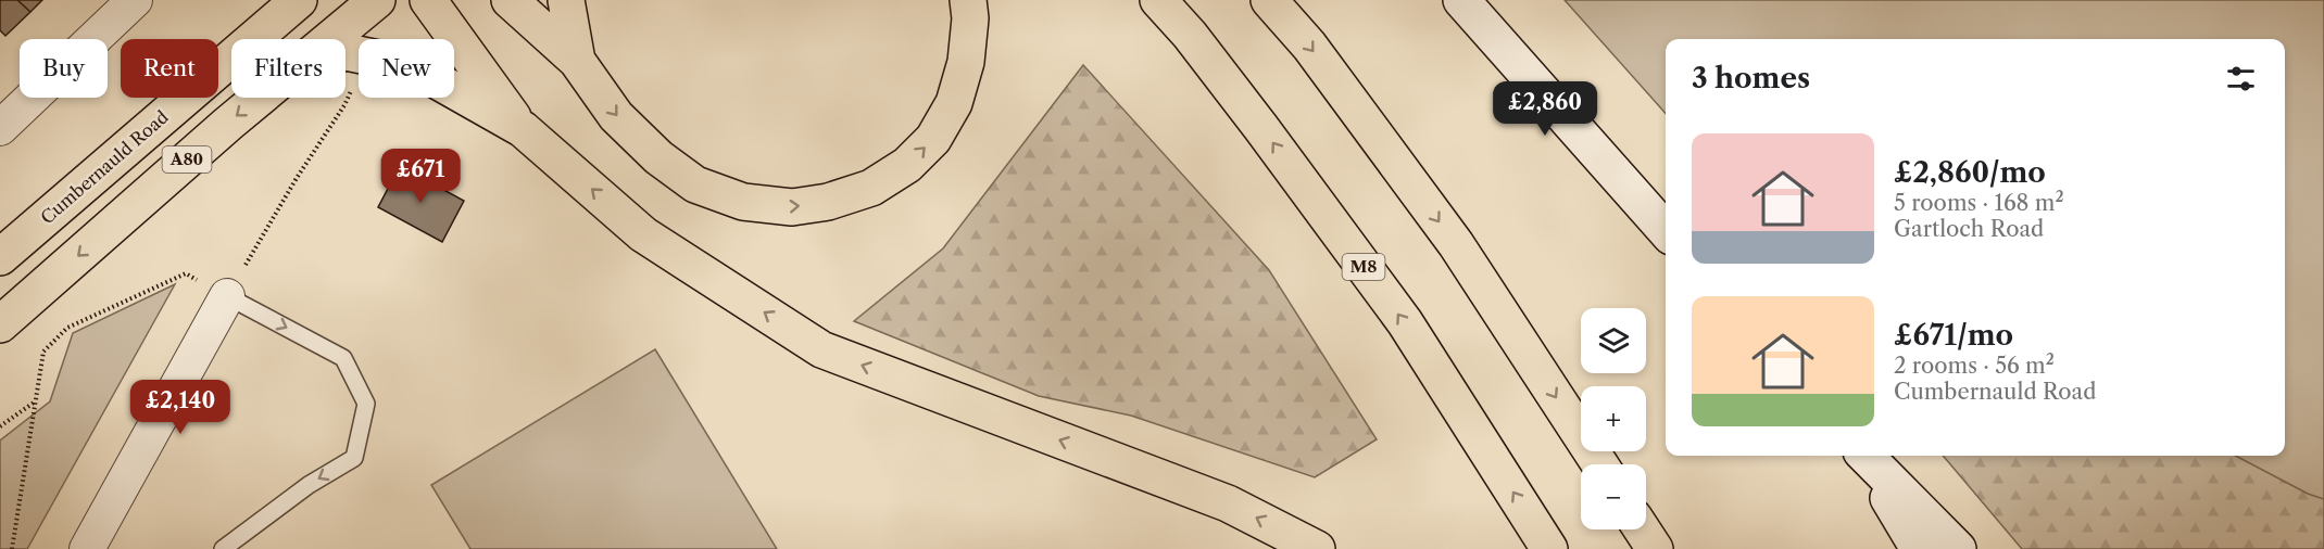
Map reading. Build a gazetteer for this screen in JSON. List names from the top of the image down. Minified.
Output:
{"streets":{"main road":["A80","Cumbernauld Road","M8"]},"page":{"chip":["Buy","Rent","Filters","New"],"heading":"3 homes","price":["£2,860","£671","£2,140"],"list":[{"name":"£2,860/mo","note":"5 rooms · 168 m² · Gartloch Road"},{"name":"£671/mo","note":"2 rooms · 56 m² · Cumbernauld Road"}],"map_buttons":["+","−"]}}
